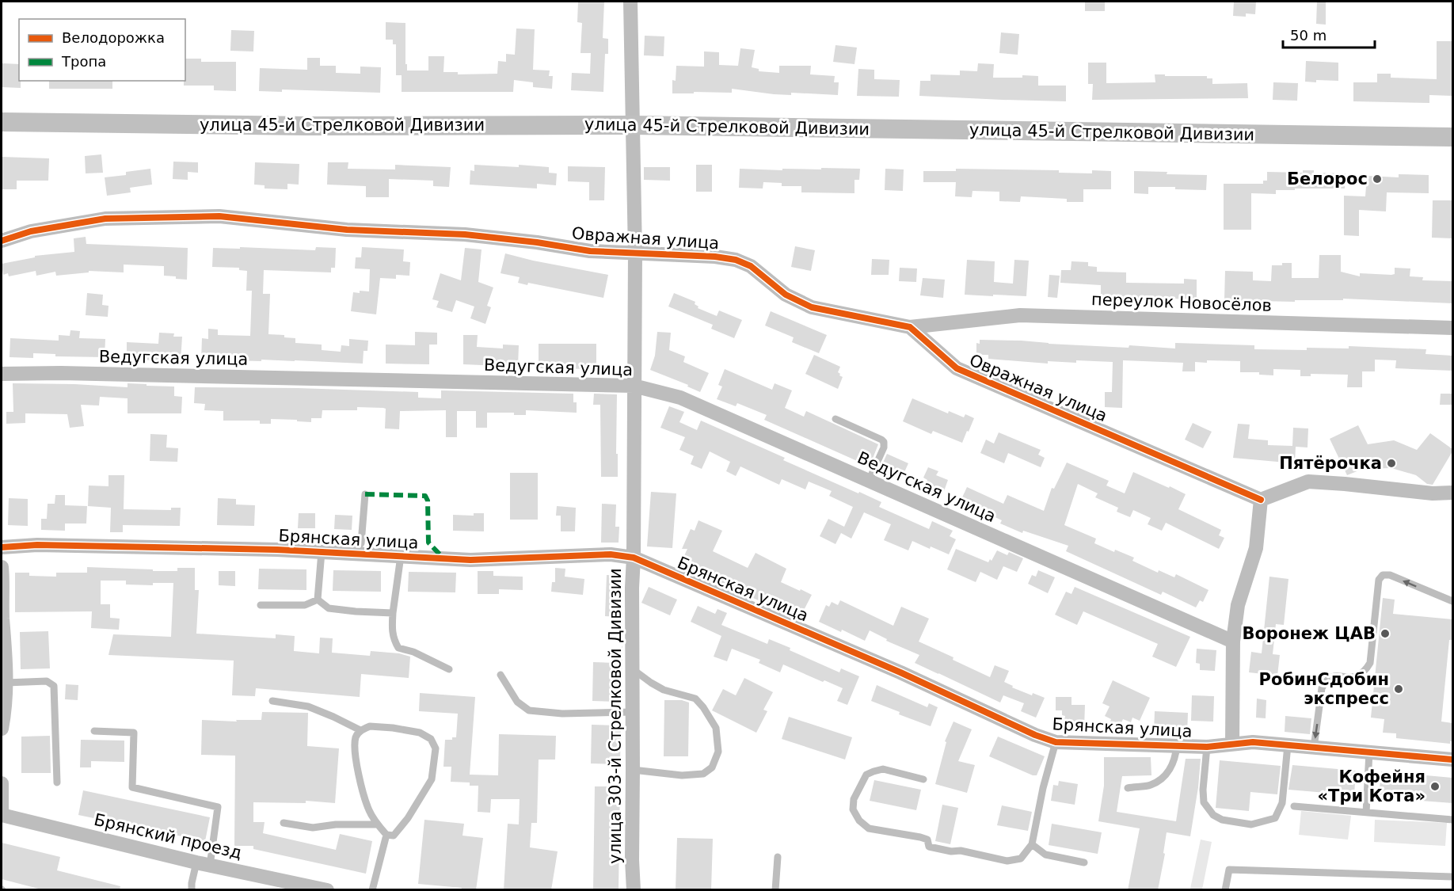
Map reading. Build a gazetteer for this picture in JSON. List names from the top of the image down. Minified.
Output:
{"streets":{"main road":["улица 45-й Стрелковой Дивизии"],"street":["Овражная улица","переулок Новосёлов","Ведугская улица","Брянская улица","улица 303-й Стрелковой Дивизии","Брянский проезд"]},"crossings":[["улица 45-й Стрелковой Дивизии","улица 303-й Стрелковой Дивизии"],["Овражная улица","переулок Новосёлов"],["Овражная улица","улица 303-й Стрелковой Дивизии"],["Ведугская улица","улица 303-й Стрелковой Дивизии"],["Брянская улица","улица 303-й Стрелковой Дивизии"]],"places":["Белорос","Пятёрочка","Воронеж ЦАВ","РобинСдобин экспресс","Кофейня «Три Кота»"],"legend":["Велодорожка","Тропа"],"scale_bar":"50 m"}
